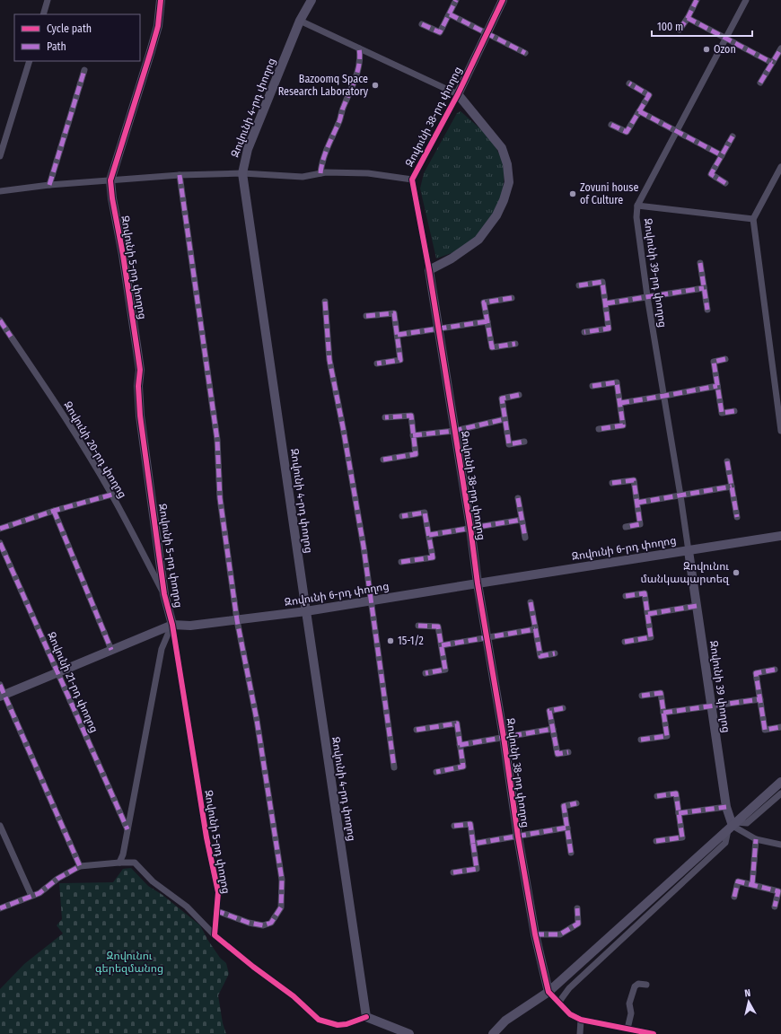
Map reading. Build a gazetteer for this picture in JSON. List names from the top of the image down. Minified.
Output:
{"streets":{"street":["Զովունի 4-րդ փողոց","Զովունի 38-րդ փողոց","Զովունի 5-րդ փողոց","Զովունի 39-րդ փողոց","Զովունի 20-րդ փողոց","Զովունի 6-րդ փողոց","Զովունի 21-րդ փողոց","Զովունի 39 փողոց"]},"crossings":[["Զովունի 4-րդ փողոց","Զովունի 6-րդ փողոց"],["Զովունի 38-րդ փողոց","Զովունի 6-րդ փողոց"],["Զովունի 5-րդ փողոց","Զովունի 20-րդ փողոց"],["Զովունի 5-րդ փողոց","Զովունի 6-րդ փողոց"],["Զովունի 39-րդ փողոց","Զովունի 6-րդ փողոց"],["Զովունի 39-րդ փողոց","Զովունի 39 փողոց"],["Զովունի 6-րդ փողոց","Զովունի 21-րդ փողոց"],["Զովունի 6-րդ փողոց","Զովունի 39 փողոց"]],"parks":["Զովունու գերեզմանոց"],"places":["Ozon","Bazoomq Space Research Laboratory","Zovuni house of Culture","Զովունու մանկապարտեզ","15-1/2"],"legend":["Cycle path","Path"],"scale_bar":"100 m","north":"top"}
